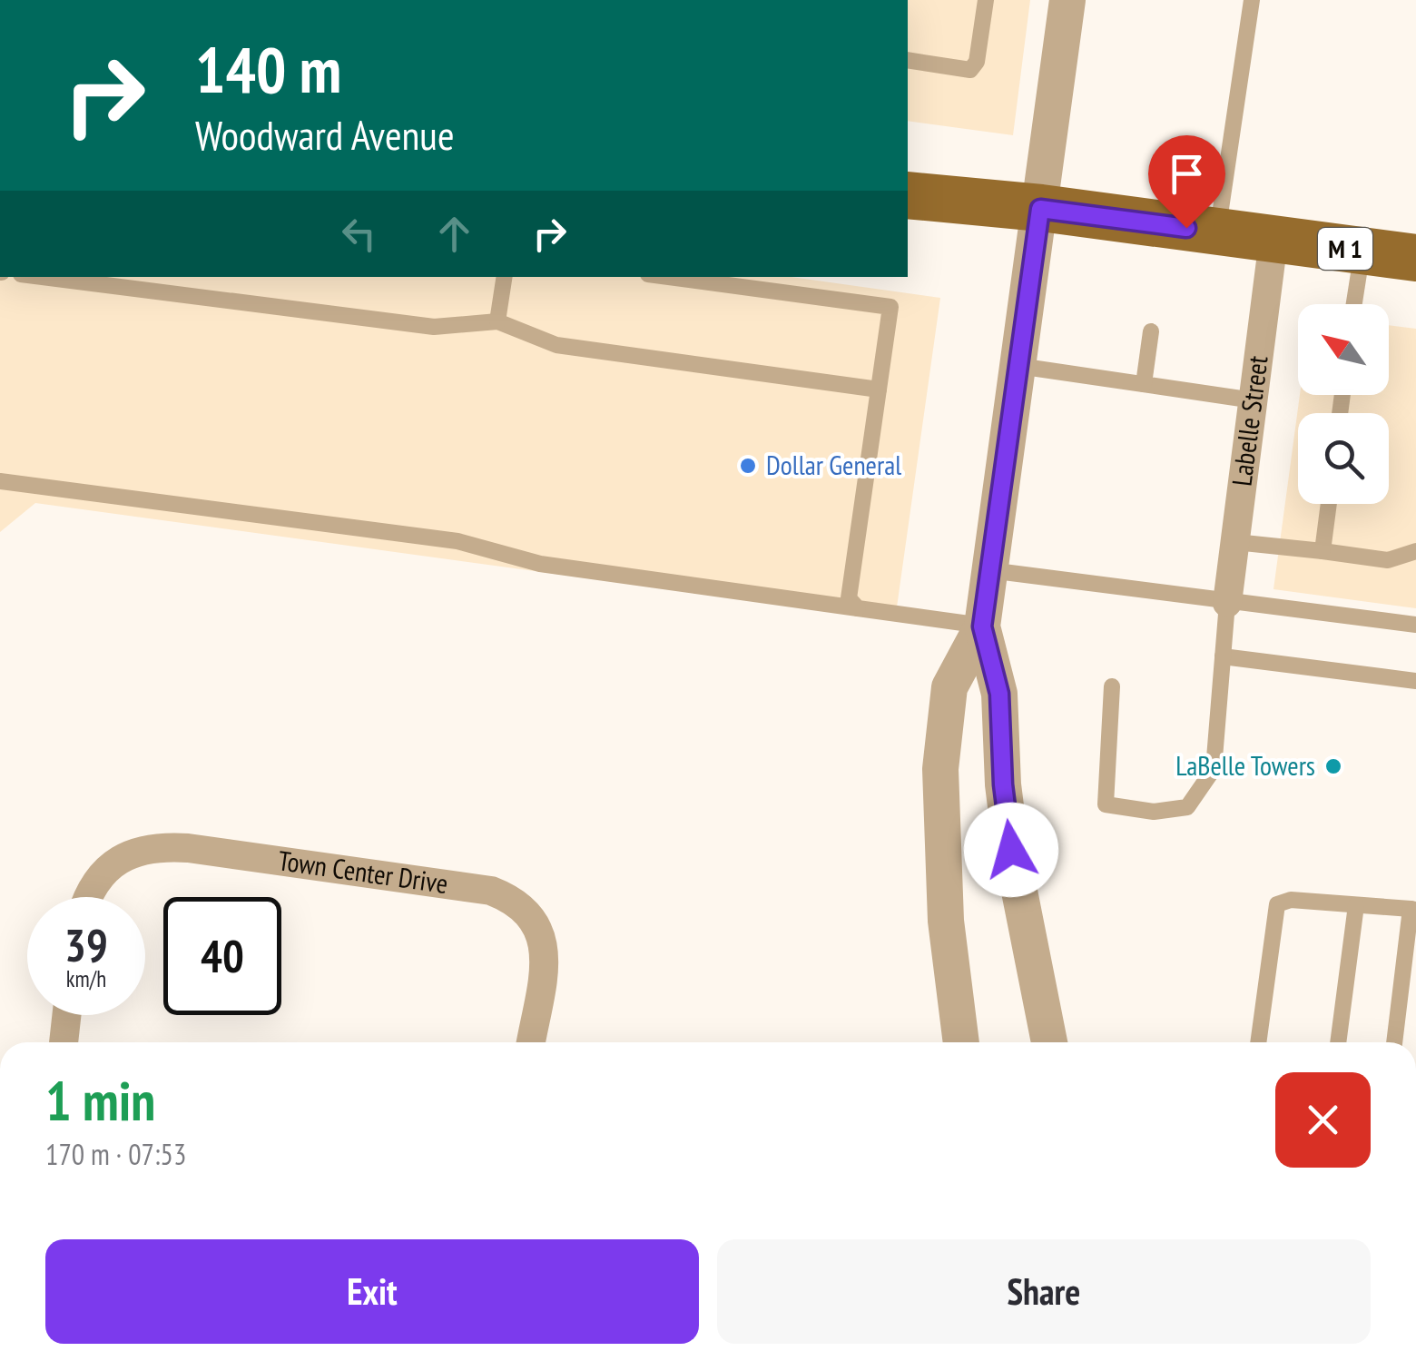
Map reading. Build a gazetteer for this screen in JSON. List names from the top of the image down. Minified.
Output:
{"streets":{"main road":["M 1"],"street":["Labelle Street","Town Center Drive"]},"crossings":[["M 1","Labelle Street"]],"places":["Dollar General","LaBelle Towers"],"north":"top left","page":{"turn":["140 m","Woodward Avenue"],"speed":"39 km/h","limit":"40","heading":["1 min","170 m · 07:53"],"buttons":["Exit","Share"]}}
